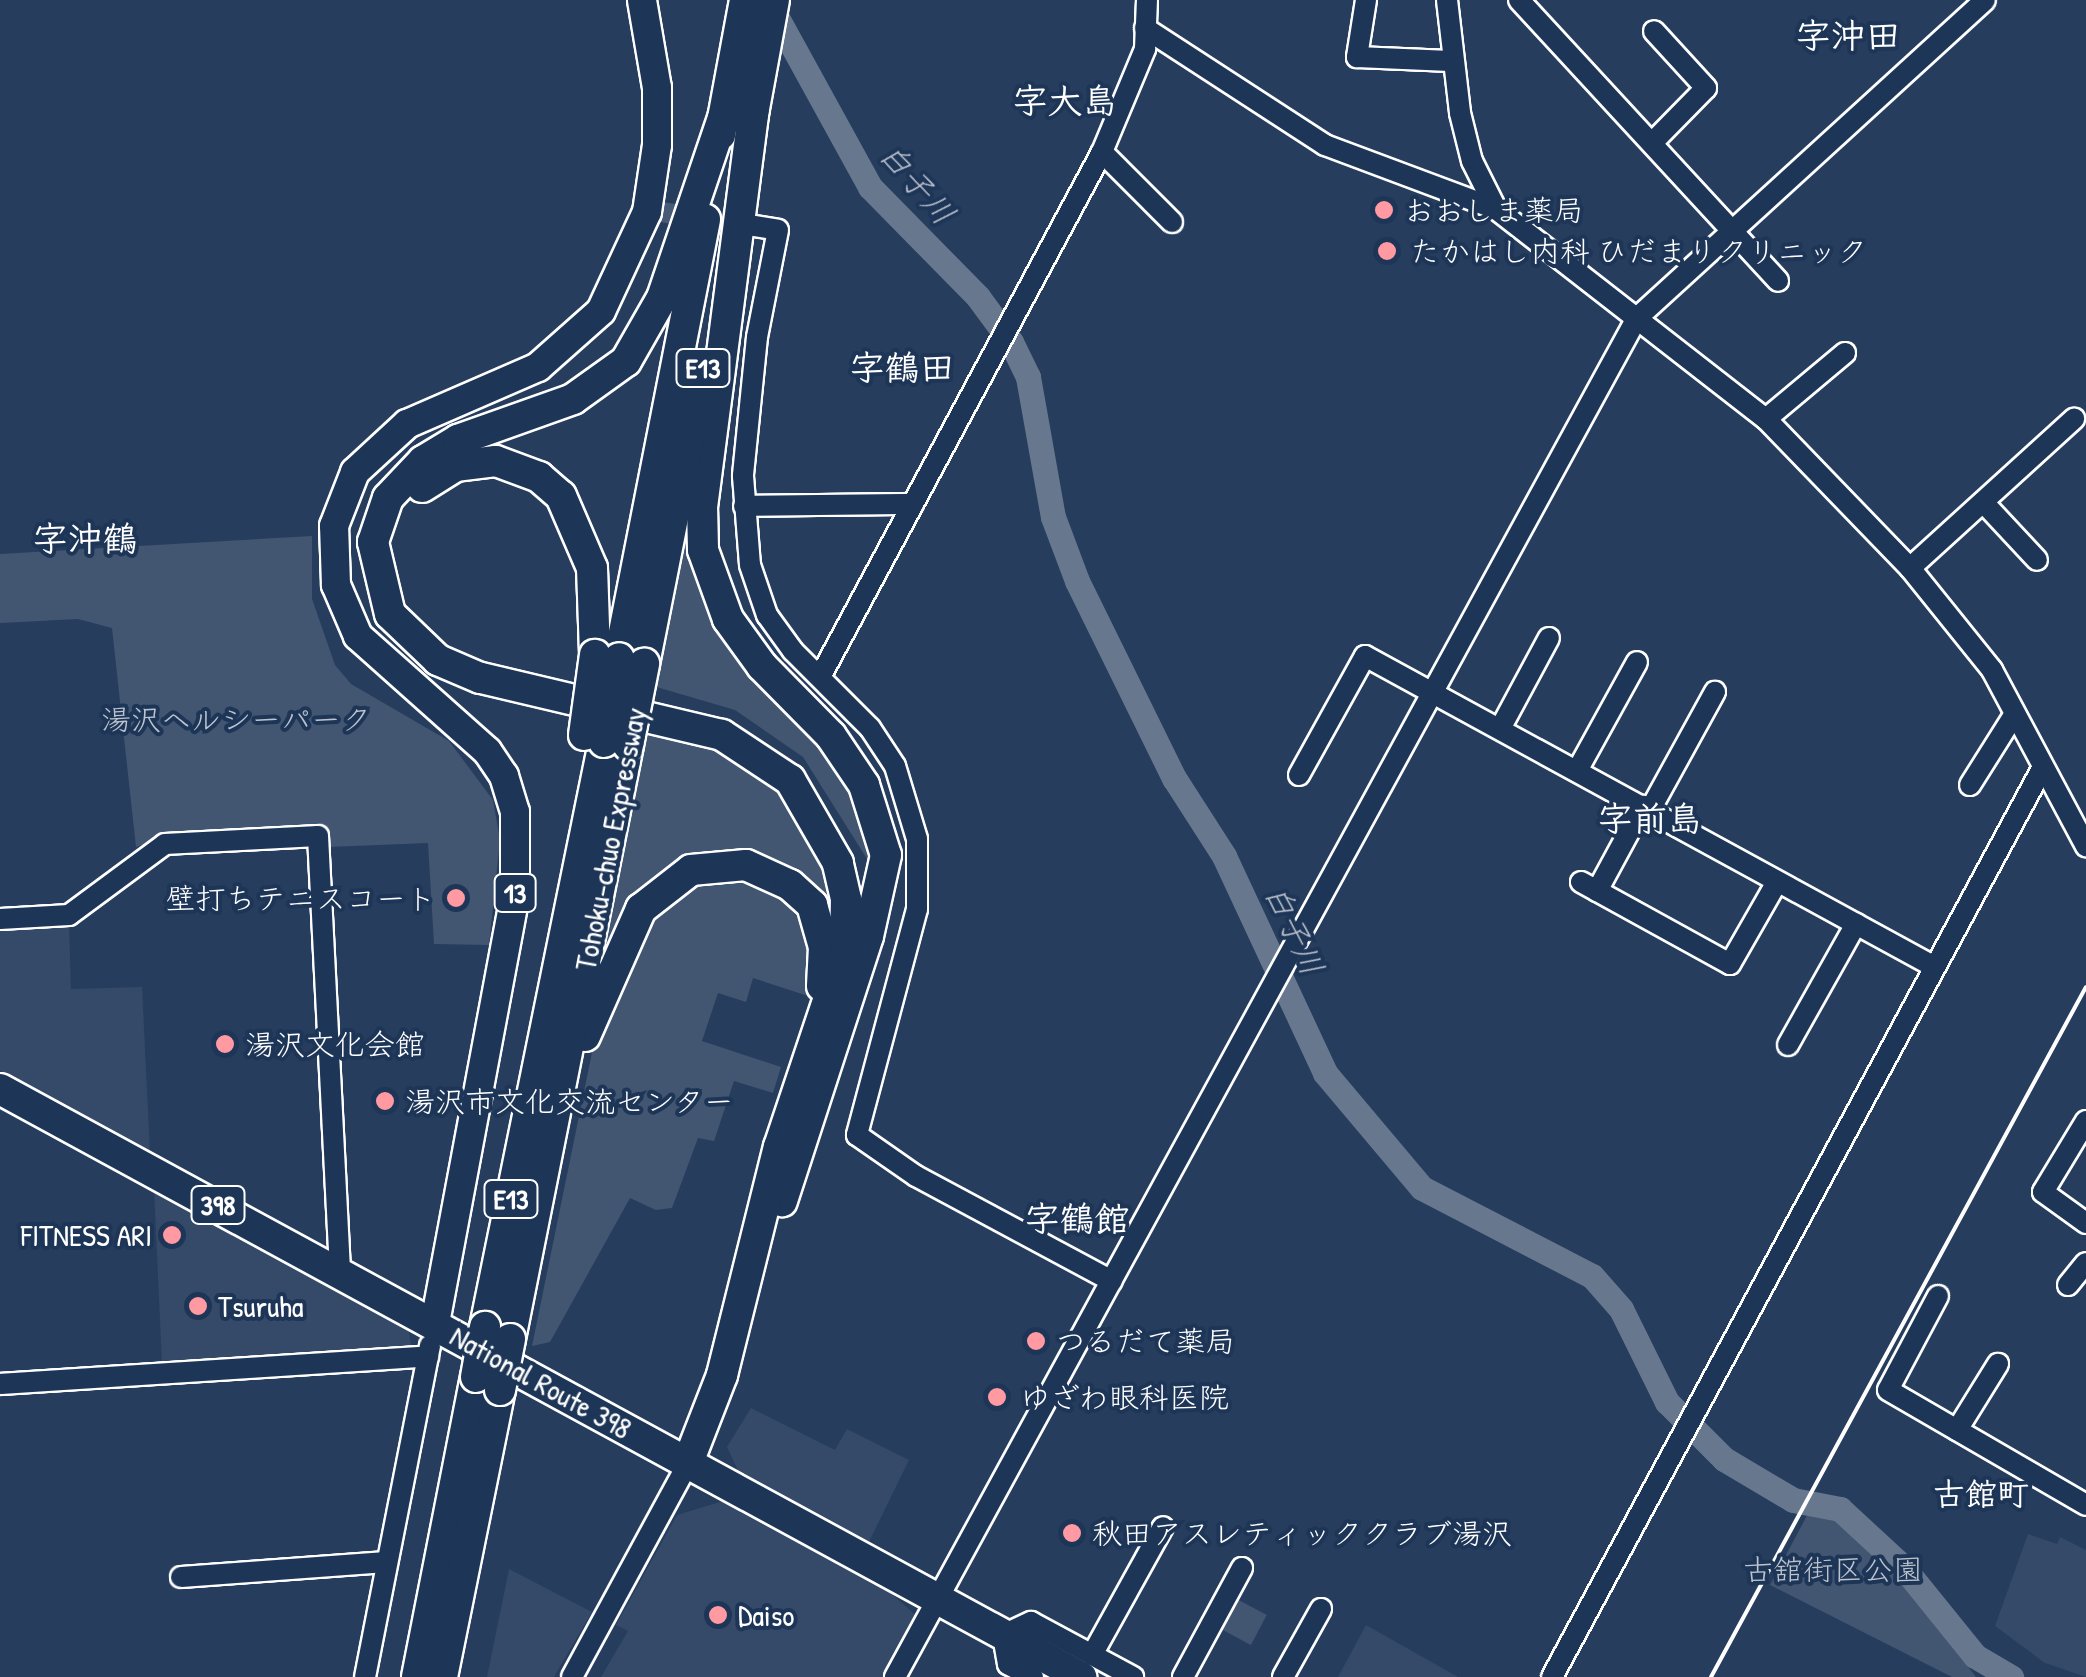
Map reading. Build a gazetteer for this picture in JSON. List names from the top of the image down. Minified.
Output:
{"streets":{"highway":["E13","Tohoku-chuo Expressway","398","National Route 398"],"main road":["13"]},"crossings":[["13","National Route 398"]],"districts":["字沖田","字大島","字鶴田","字沖鶴","字前島","字鶴館","古館町"],"water":["白子川"],"parks":["湯沢ヘルシーパーク","古舘街区公園"],"places":["おおしま薬局","たかはし内科 ひだまりクリニック","壁打ちテニスコート","湯沢文化会館","湯沢市文化交流センター","FITNESS ARI","Tsuruha","つるだて薬局","ゆざわ眼科医院","秋田アスレティッククラブ湯沢","Daiso"]}
